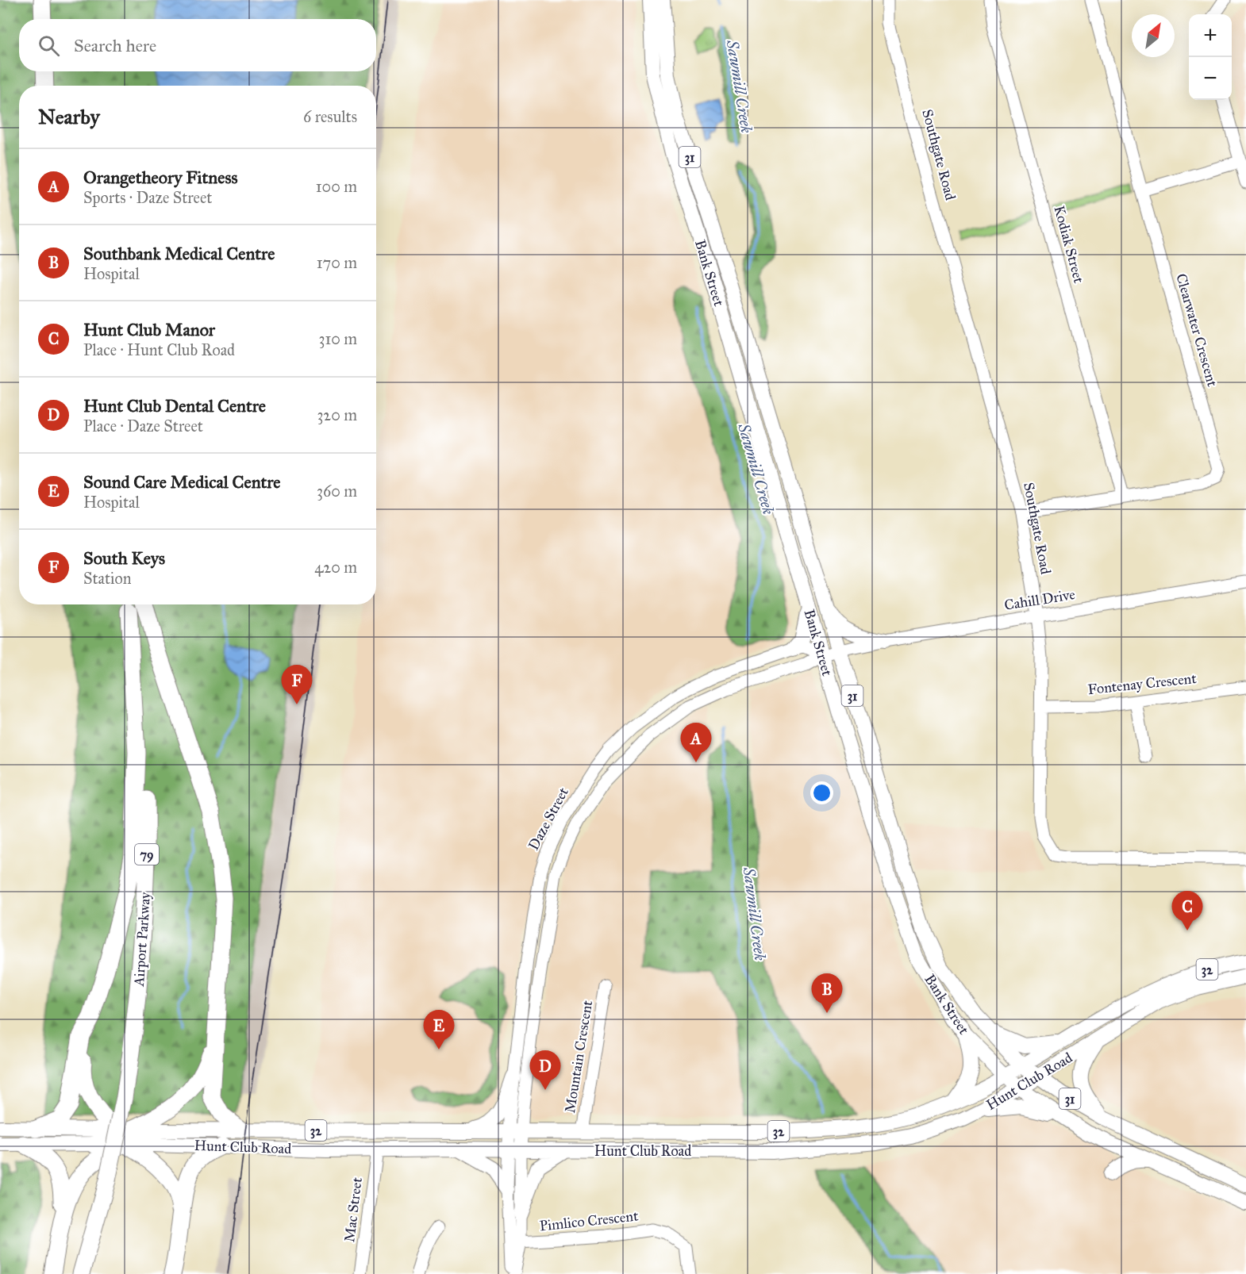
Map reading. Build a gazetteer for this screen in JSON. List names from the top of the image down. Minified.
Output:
{"streets":{"highway":["79","Airport Parkway"],"main road":["31","Bank Street","32","Hunt Club Road"],"street":["Southgate Road","Kodiak Street","Clearwater Crescent","Cahill Drive","Fontenay Crescent","Daze Street","Mountain Crescent","Mac Street","Pimlico Crescent"]},"crossings":[["Southgate Road","Clearwater Crescent"],["Southgate Road","Cahill Drive"],["Southgate Road","Fontenay Crescent"],["Kodiak Street","Clearwater Crescent"],["Bank Street","Cahill Drive"],["Bank Street","Daze Street"],["Bank Street","Hunt Club Road"],["Cahill Drive","Daze Street"],["Daze Street","Hunt Club Road"],["Mountain Crescent","Hunt Club Road"],["Hunt Club Road","Mac Street"]],"water":["Sawmill Creek"],"north":"top right","page":{"map_buttons":["+","−"],"search":"Search here","heading":["Nearby","6 results"],"list":[{"mark":"A","name":"Orangetheory Fitness","note":"Sports · Daze Street","value":"100 m"},{"mark":"B","name":"Southbank Medical Centre","note":"Hospital","value":"170 m"},{"mark":"C","name":"Hunt Club Manor","note":"Place · Hunt Club Road","value":"310 m"},{"mark":"D","name":"Hunt Club Dental Centre","note":"Place · Daze Street","value":"320 m"},{"mark":"E","name":"Sound Care Medical Centre","note":"Hospital","value":"360 m"},{"mark":"F","name":"South Keys","note":"Station","value":"420 m"}],"pins":["F","A","C","B","E","D"]}}
